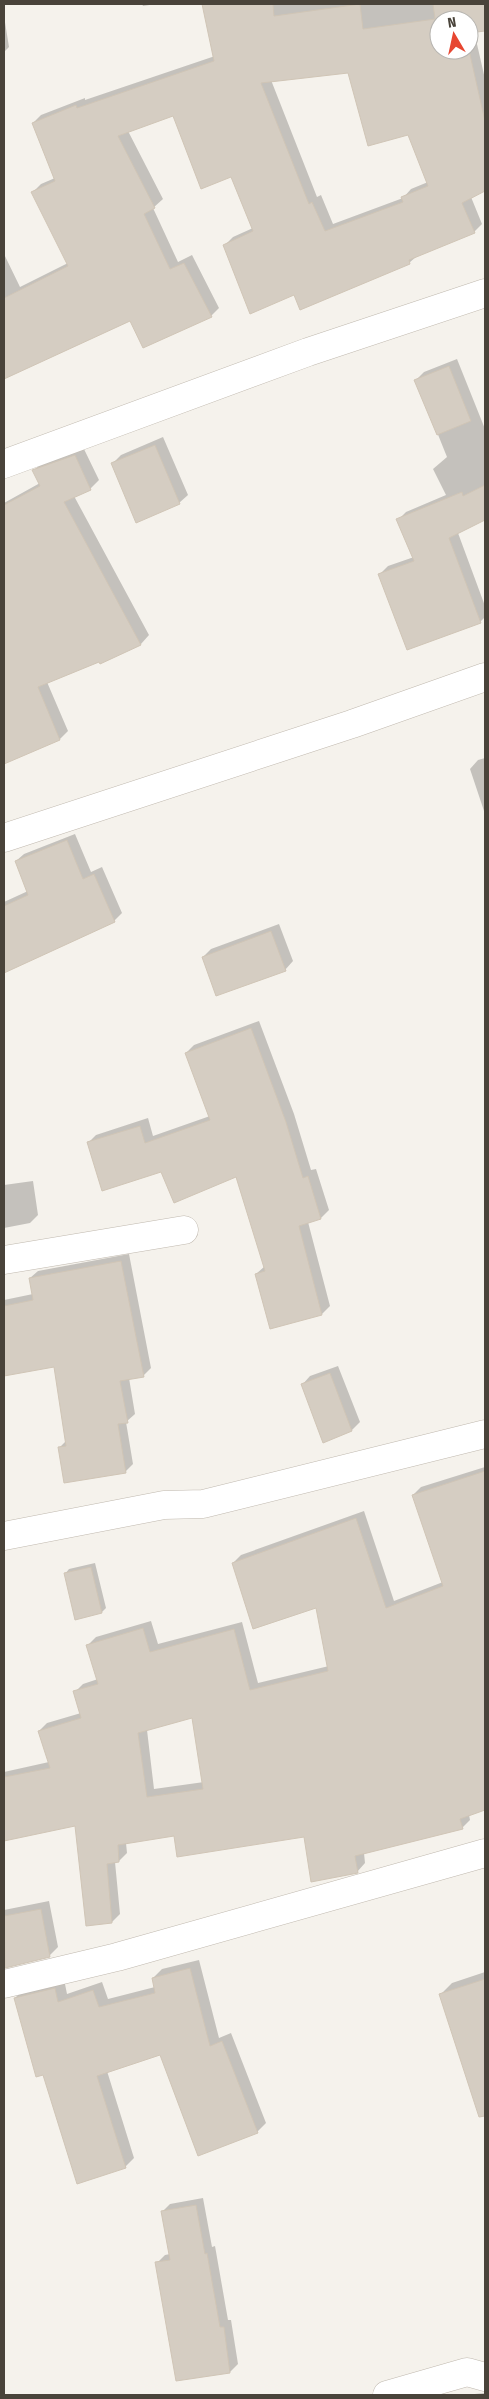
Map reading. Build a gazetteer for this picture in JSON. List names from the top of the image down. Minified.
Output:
{"north":"top"}
